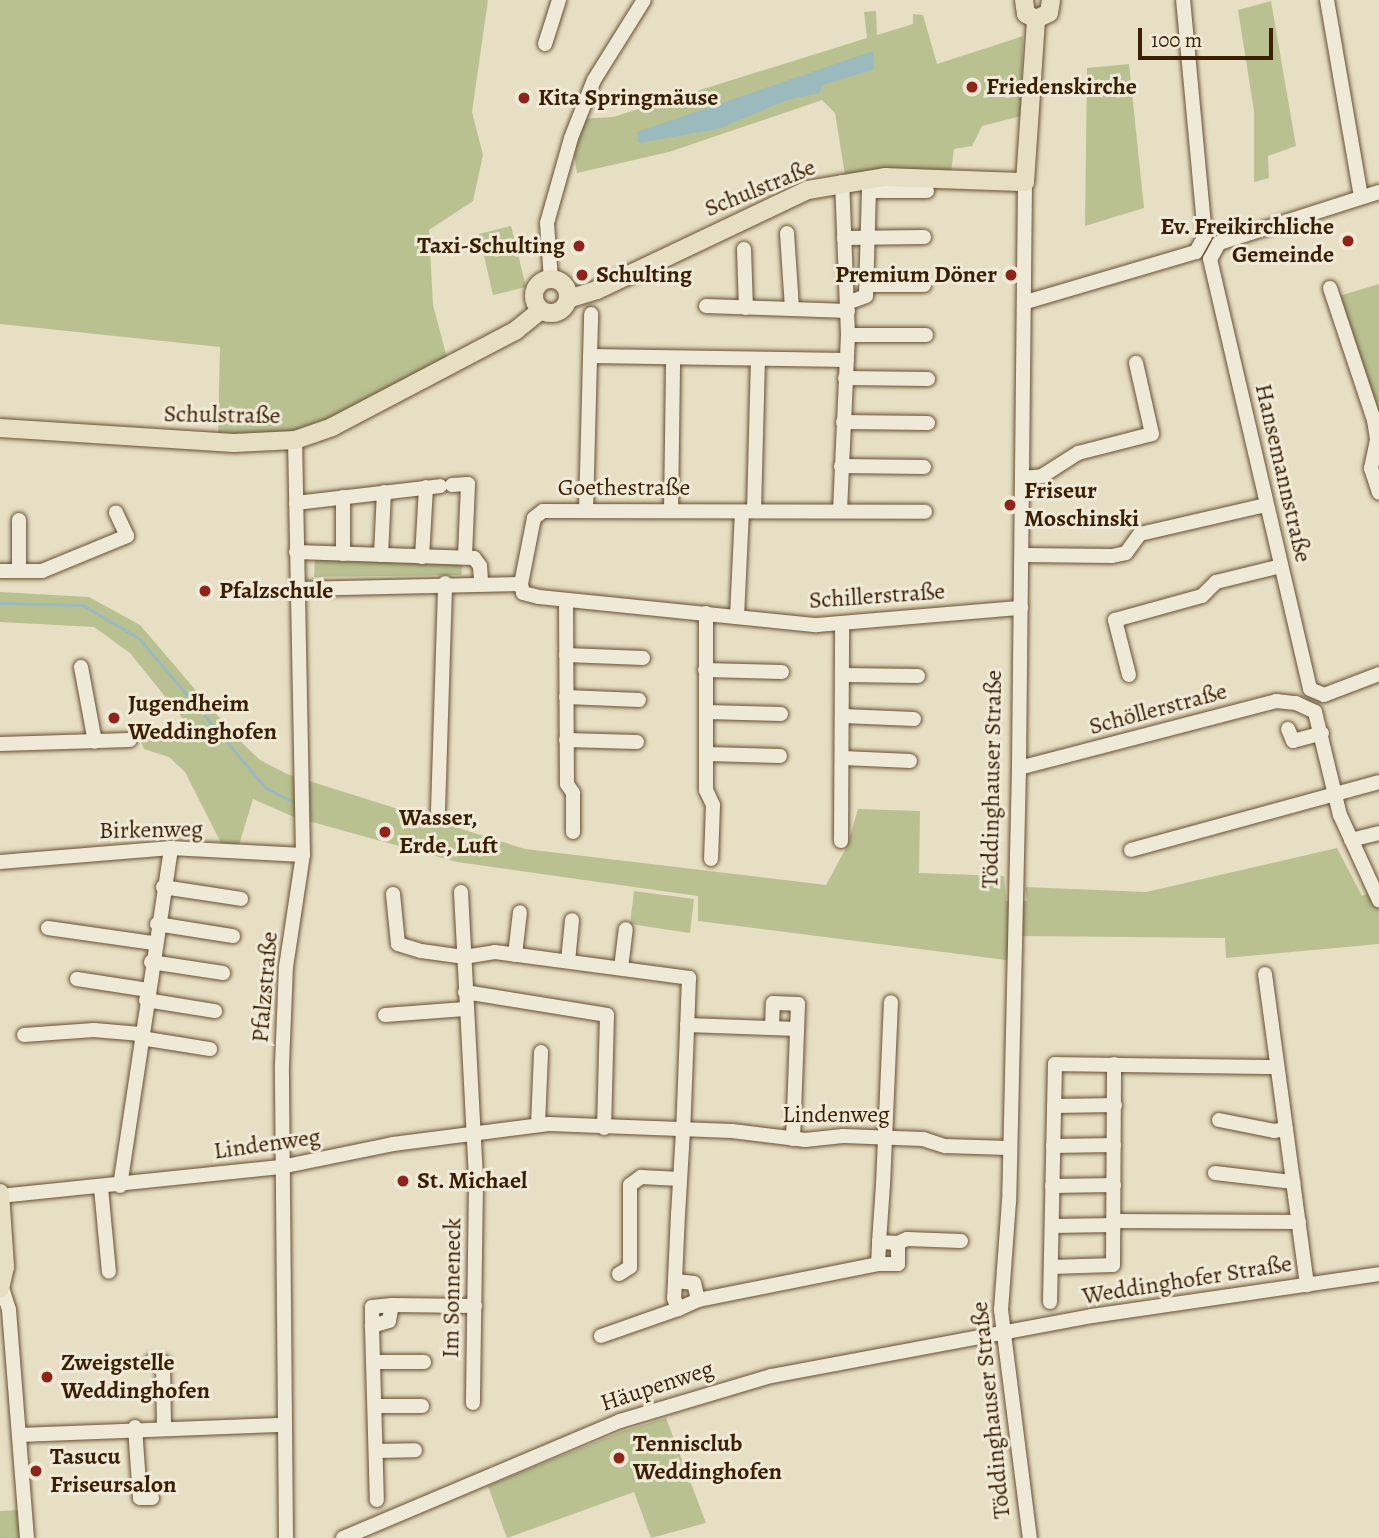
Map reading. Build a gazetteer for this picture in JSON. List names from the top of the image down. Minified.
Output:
{"streets":{"main road":["Schulstraße","Töddinghauser Straße"],"street":["Hansemannstraße","Goethestraße","Schillerstraße","Schöllerstraße","Birkenweg","Pfalzstraße","Lindenweg","Weddinghofer Straße","Im Sonneneck","Häupenweg"]},"crossings":[["Schulstraße","Töddinghauser Straße"],["Schulstraße","Pfalzstraße"],["Goethestraße","Schillerstraße"],["Schillerstraße","Töddinghauser Straße"],["Schöllerstraße","Töddinghauser Straße"],["Töddinghauser Straße","Lindenweg"],["Töddinghauser Straße","Weddinghofer Straße"],["Töddinghauser Straße","Häupenweg"],["Birkenweg","Pfalzstraße"],["Pfalzstraße","Lindenweg"],["Lindenweg","Im Sonneneck"],["Weddinghofer Straße","Häupenweg"]],"places":["Friedenskirche","Kita Springmäuse","Ev. Freikirchliche Gemeinde","Taxi-Schulting","Schulting","Premium Döner","Friseur Moschinski","Pfalzschule","Jugendheim Weddinghofen","Wasser, Erde, Luft","St. Michael","Zweigstelle Weddinghofen","Tennisclub Weddinghofen","Tasucu Friseursalon"],"scale_bar":"100 m"}
